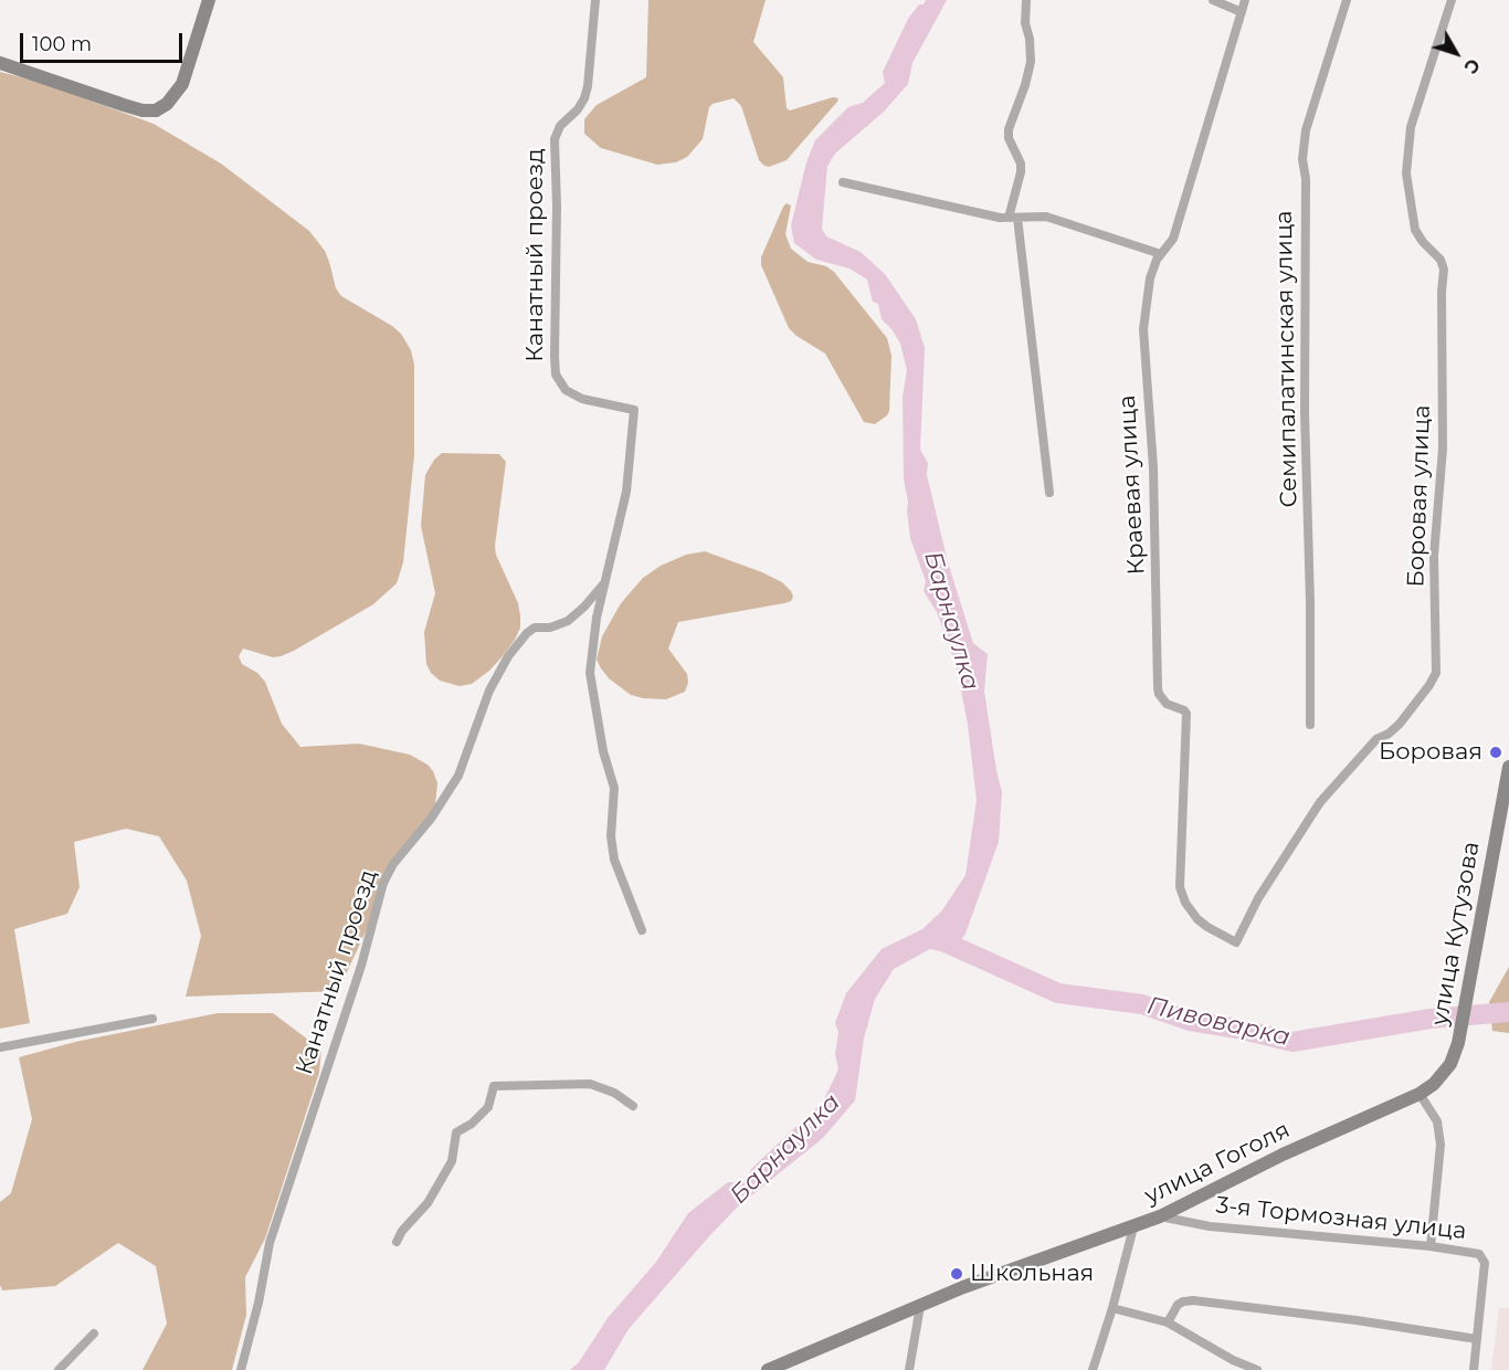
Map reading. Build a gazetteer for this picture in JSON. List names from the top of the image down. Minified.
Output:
{"streets":{"main road":["улица Кутузова","улица Гоголя"],"street":["Канатный проезд","Семипалатинская улица","Краевая улица","Боровая улица","3-я Тормозная улица"]},"crossings":[["Краевая улица","Боровая улица"],["улица Кутузова","улица Гоголя"],["улица Гоголя","3-я Тормозная улица"]],"water":["Барнаулка","Пивоварка"],"places":["Боровая","Школьная"],"scale_bar":"100 m","north":"bottom right"}
